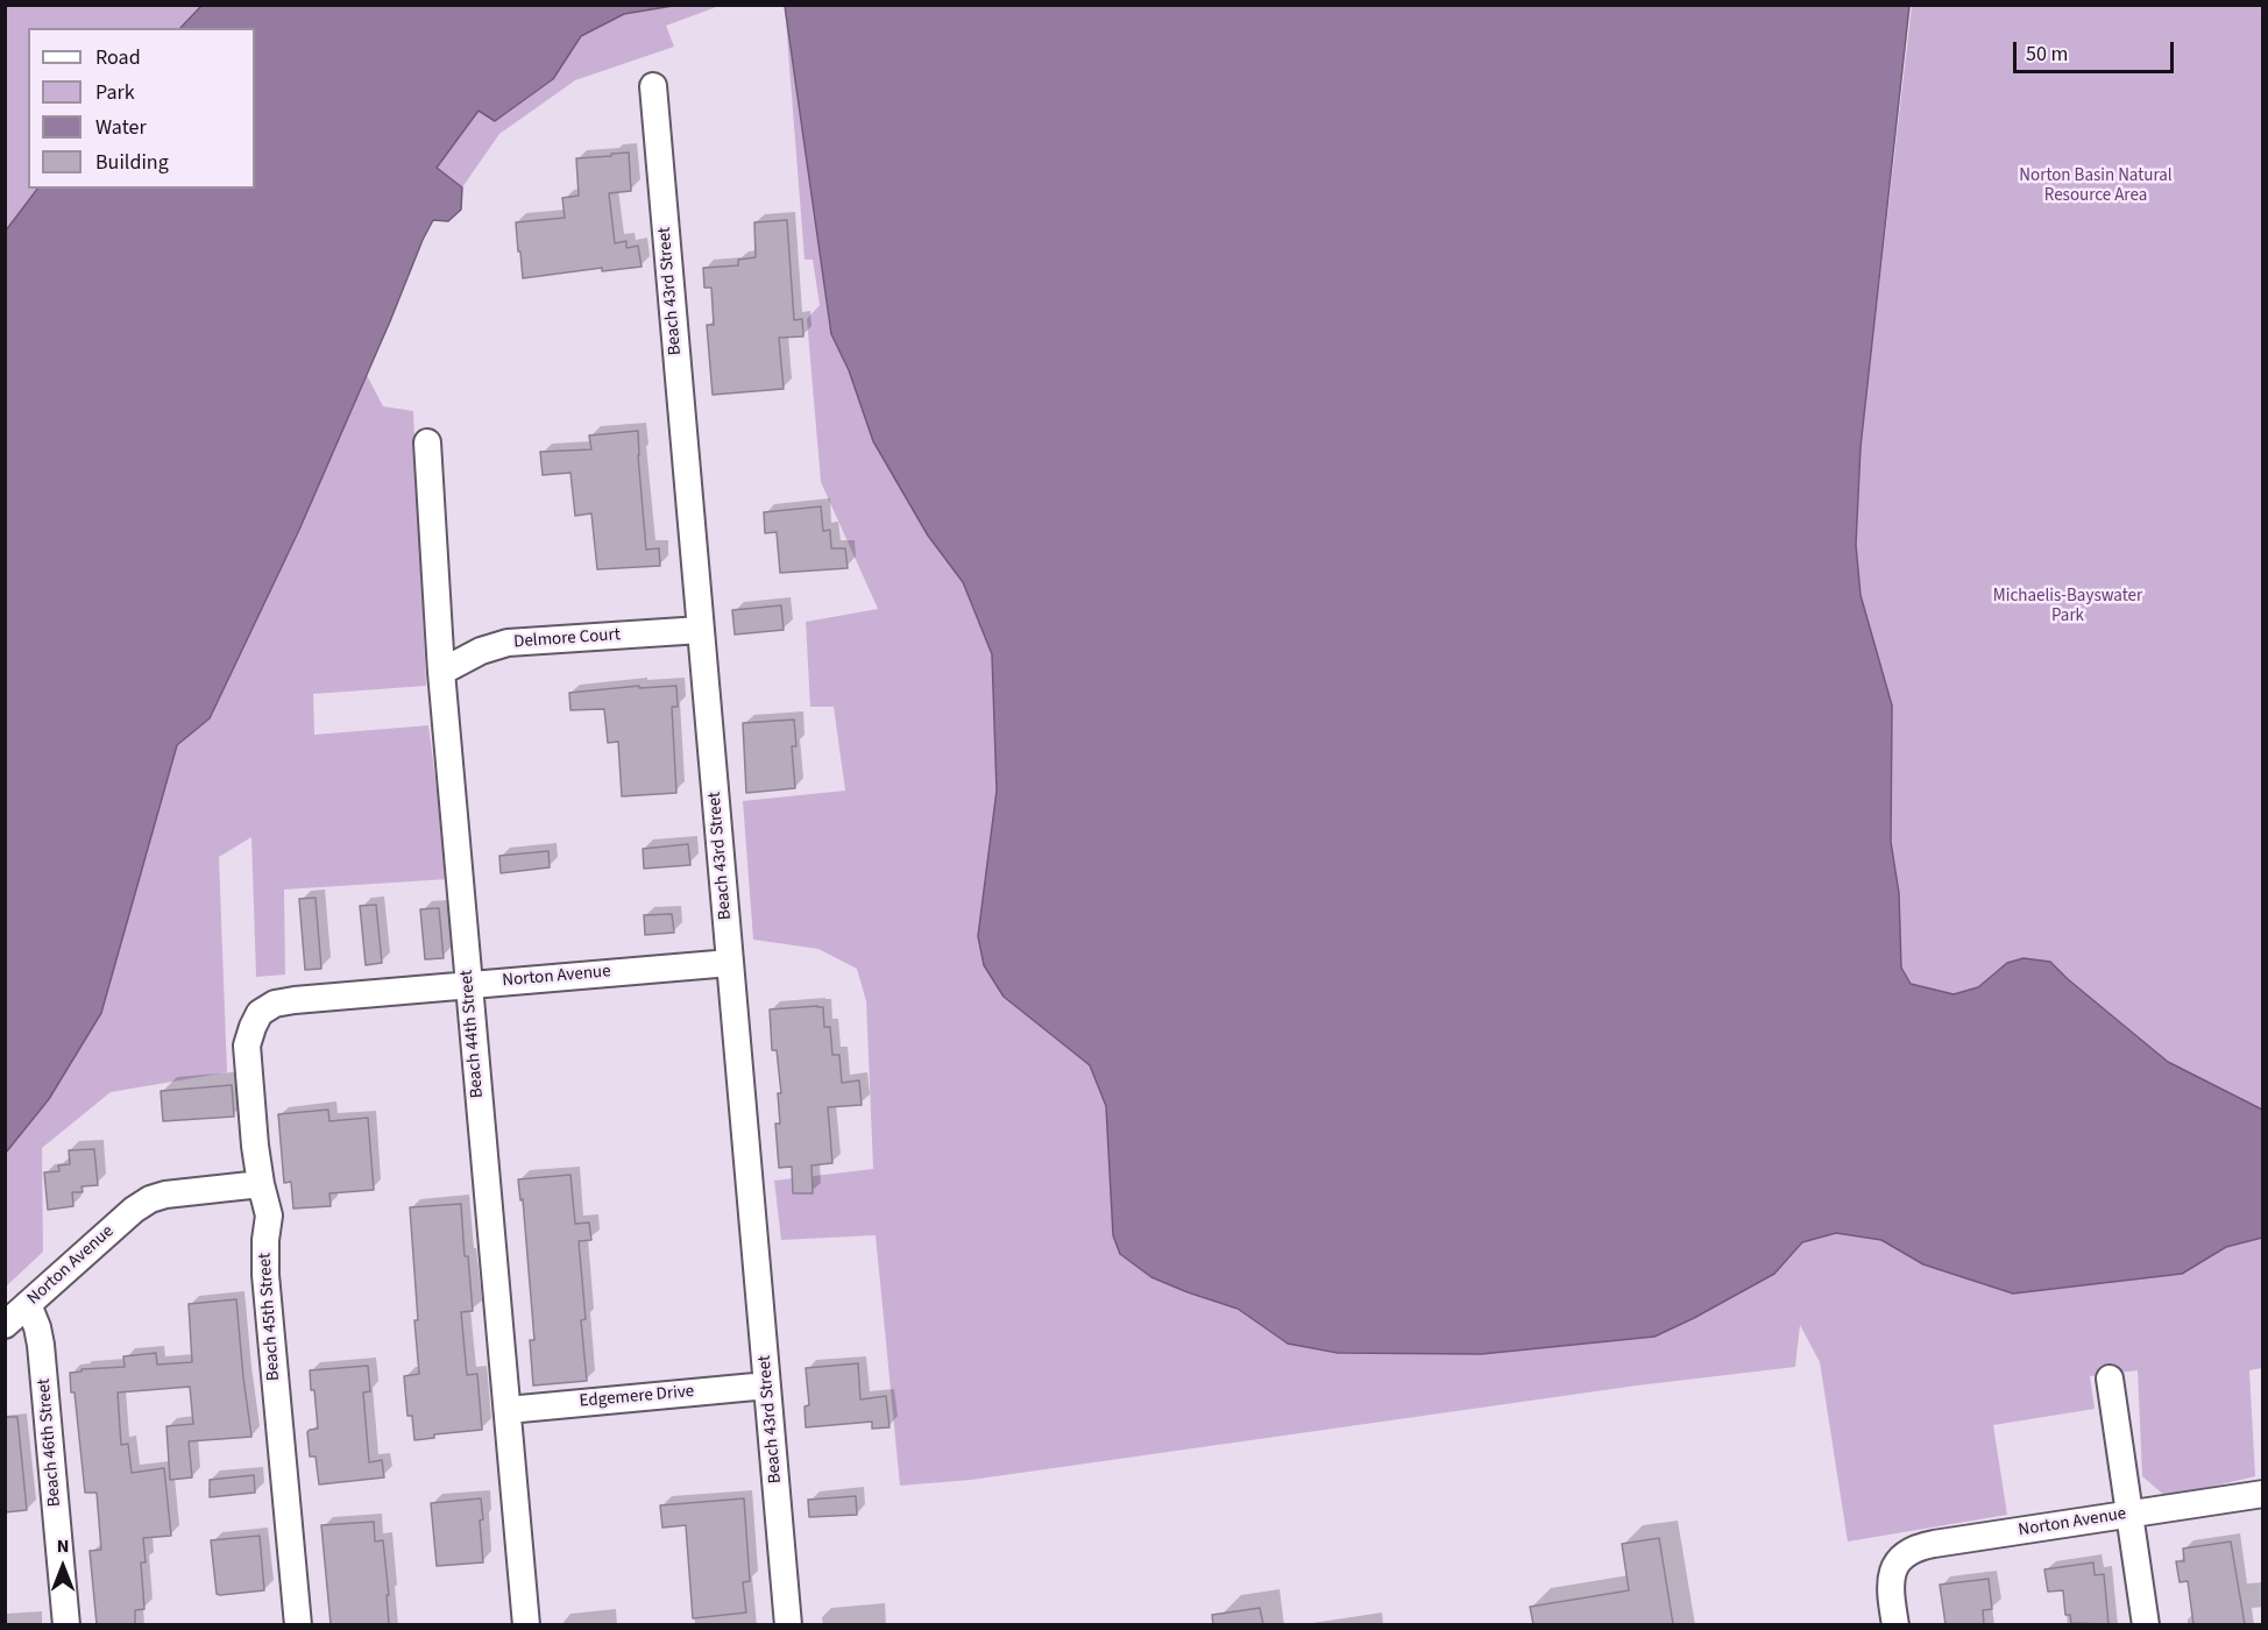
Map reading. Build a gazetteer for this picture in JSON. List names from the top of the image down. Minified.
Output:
{"streets":{"street":["Beach 43rd Street","Delmore Court","Norton Avenue","Beach 44th Street","Beach 45th Street","Edgemere Drive","Beach 46th Street"]},"crossings":[["Beach 43rd Street","Delmore Court"],["Beach 43rd Street","Norton Avenue"],["Beach 43rd Street","Edgemere Drive"],["Delmore Court","Beach 44th Street"],["Norton Avenue","Beach 44th Street"],["Norton Avenue","Beach 45th Street"],["Norton Avenue","Beach 46th Street"],["Beach 44th Street","Edgemere Drive"]],"parks":["Norton Basin Natural Resource Area","Michaelis-Bayswater Park"],"legend":["Road","Park","Water","Building"],"scale_bar":"50 m","north":"top"}
